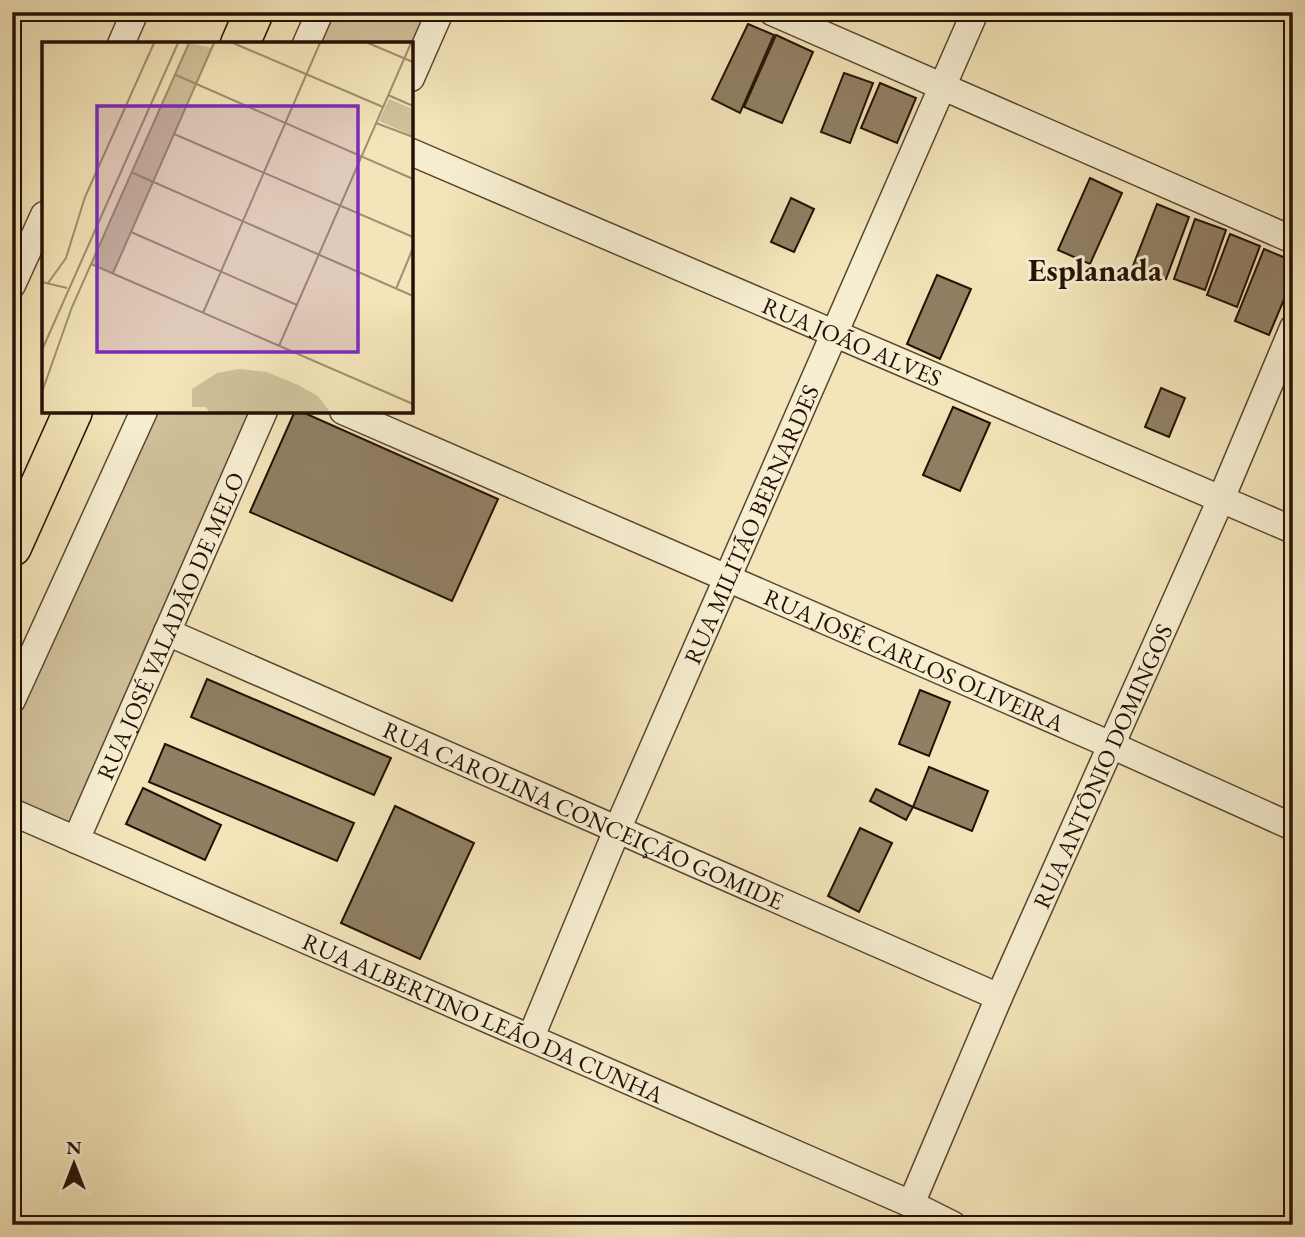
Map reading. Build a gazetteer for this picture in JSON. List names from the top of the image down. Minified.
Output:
{"streets":{"street":["RUA JOÃO ALVES","RUA MILITÃO BERNARDES","RUA JOSÉ VALADÃO DE MELO","RUA JOSÉ CARLOS OLIVEIRA","RUA ANTÔNIO DOMINGOS","RUA CAROLINA CONCEIÇÃO GOMIDE","RUA ALBERTINO LEÃO DA CUNHA"]},"crossings":[["RUA JOÃO ALVES","RUA MILITÃO BERNARDES"],["RUA JOÃO ALVES","RUA ANTÔNIO DOMINGOS"],["RUA MILITÃO BERNARDES","RUA JOSÉ CARLOS OLIVEIRA"],["RUA MILITÃO BERNARDES","RUA CAROLINA CONCEIÇÃO GOMIDE"],["RUA MILITÃO BERNARDES","RUA ALBERTINO LEÃO DA CUNHA"],["RUA JOSÉ VALADÃO DE MELO","RUA CAROLINA CONCEIÇÃO GOMIDE"],["RUA JOSÉ VALADÃO DE MELO","RUA ALBERTINO LEÃO DA CUNHA"],["RUA JOSÉ CARLOS OLIVEIRA","RUA ANTÔNIO DOMINGOS"],["RUA ANTÔNIO DOMINGOS","RUA CAROLINA CONCEIÇÃO GOMIDE"],["RUA ANTÔNIO DOMINGOS","RUA ALBERTINO LEÃO DA CUNHA"]],"districts":["Esplanada"],"north":"top"}
